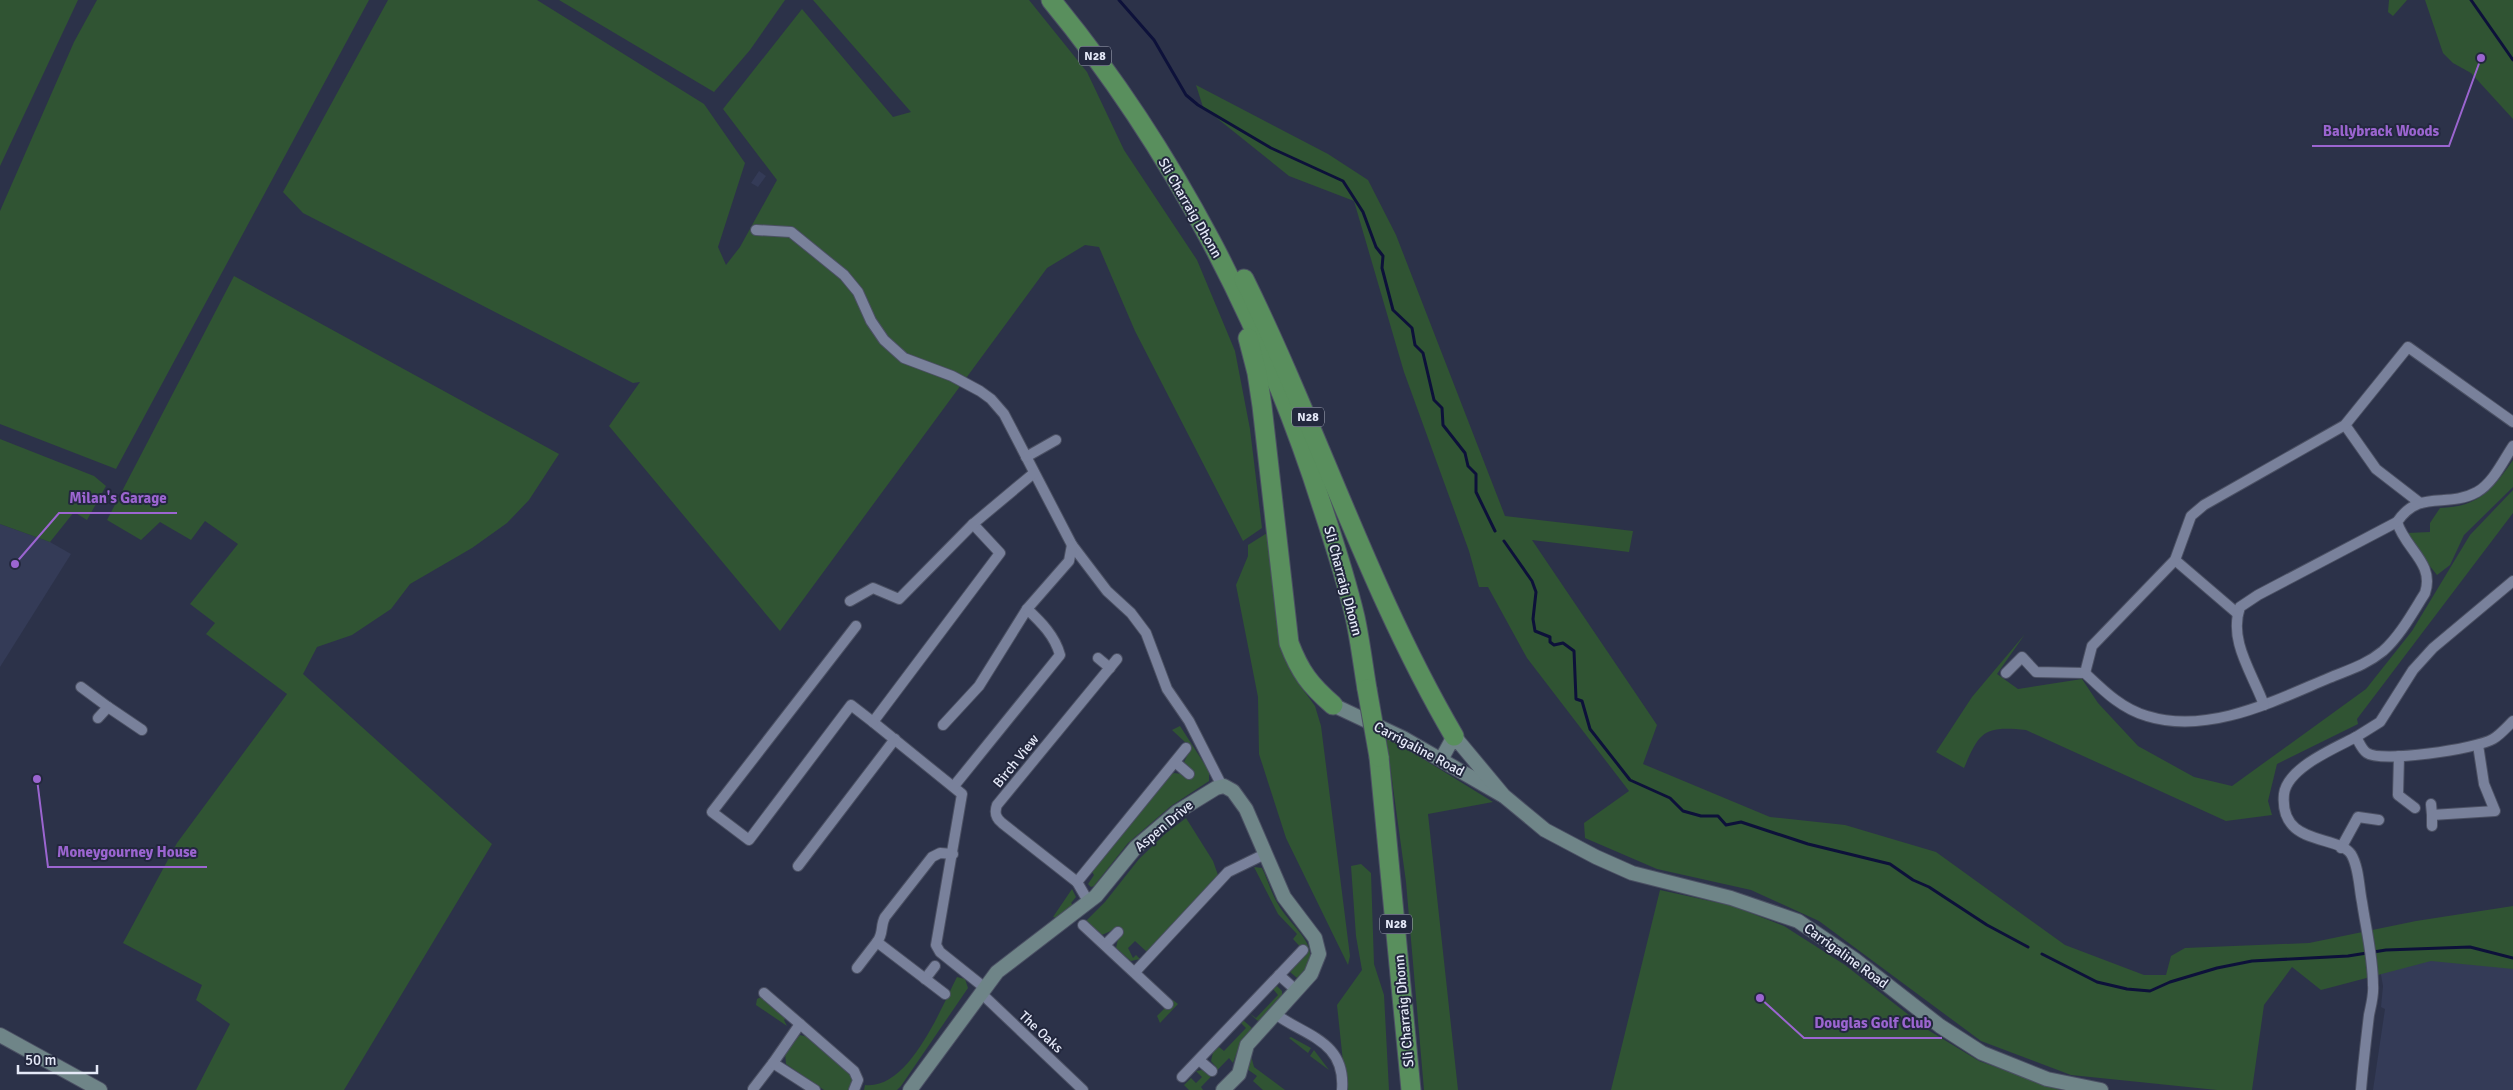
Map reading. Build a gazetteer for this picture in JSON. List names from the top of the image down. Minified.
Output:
{"streets":{"highway":["N28","Sli Charraig Dhonn"],"main road":["Carrigaline Road","Aspen Drive"],"street":["Birch View","The Oaks"]},"crossings":[["N28","Sli Charraig Dhonn"],["N28","Carrigaline Road"],["Birch View","Aspen Drive"],["Aspen Drive","The Oaks"]],"places":["Ballybrack Woods","Milan's Garage","Moneygourney House","Douglas Golf Club"],"scale_bar":"50 m"}
